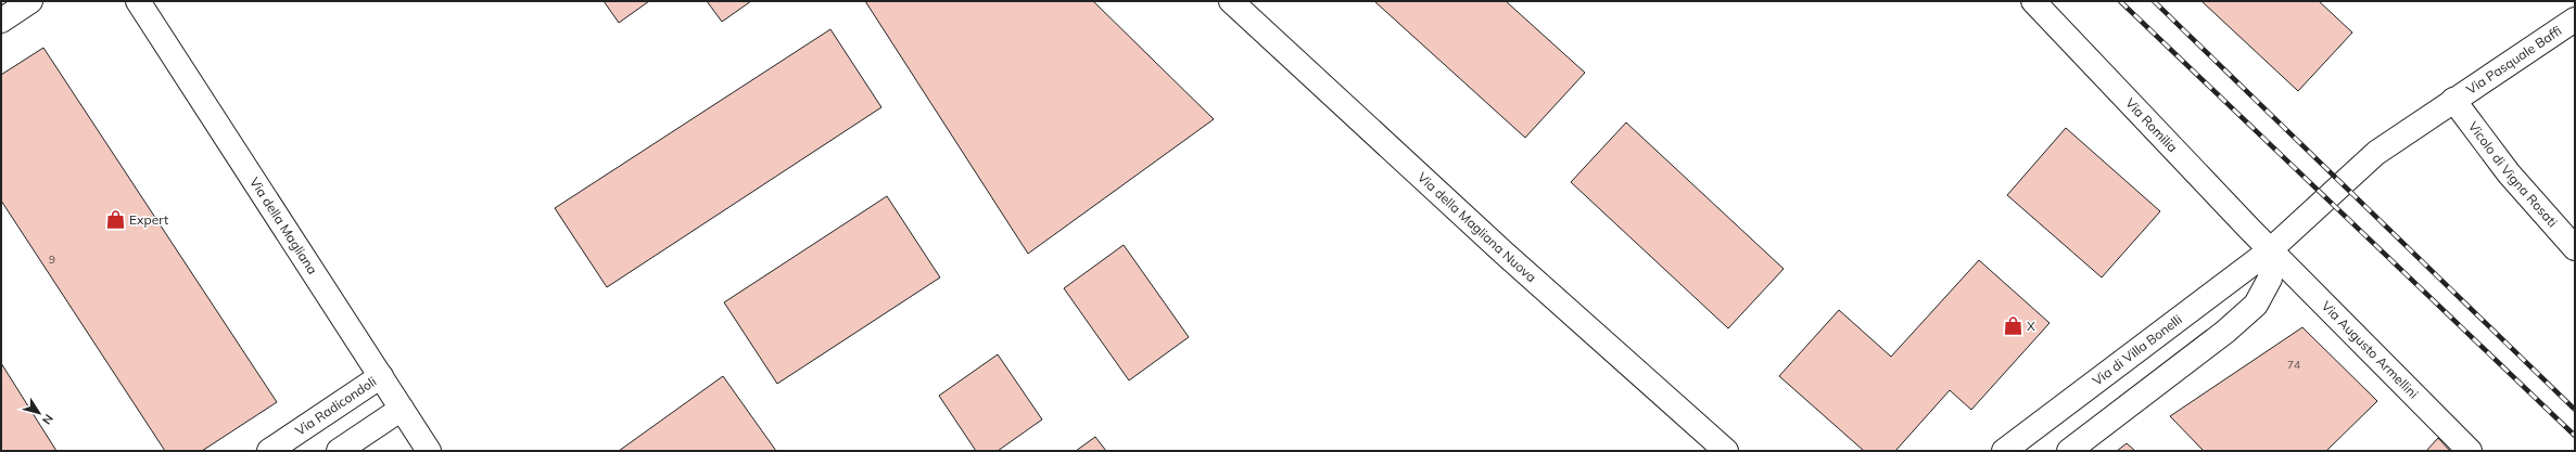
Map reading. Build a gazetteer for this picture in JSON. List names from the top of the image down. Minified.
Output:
{"streets":{"street":["Via Pasquale Baffi","Via Romilia","Vicolo di Vigna Rosati","Via della Magliana","Via della Magliana Nuova","Via di Villa Bonelli","Via Augusto Armellini","Via Radicondoli"]},"crossings":[["Via Pasquale Baffi","Vicolo di Vigna Rosati"],["Via Pasquale Baffi","Via di Villa Bonelli"],["Via Romilia","Via di Villa Bonelli"],["Via Romilia","Via Augusto Armellini"],["Vicolo di Vigna Rosati","Via di Villa Bonelli"],["Via della Magliana","Via Radicondoli"],["Via di Villa Bonelli","Via Augusto Armellini"]],"places":{"shop":["Expert","X"]},"house_numbers":["9","74"],"north":"bottom right"}
